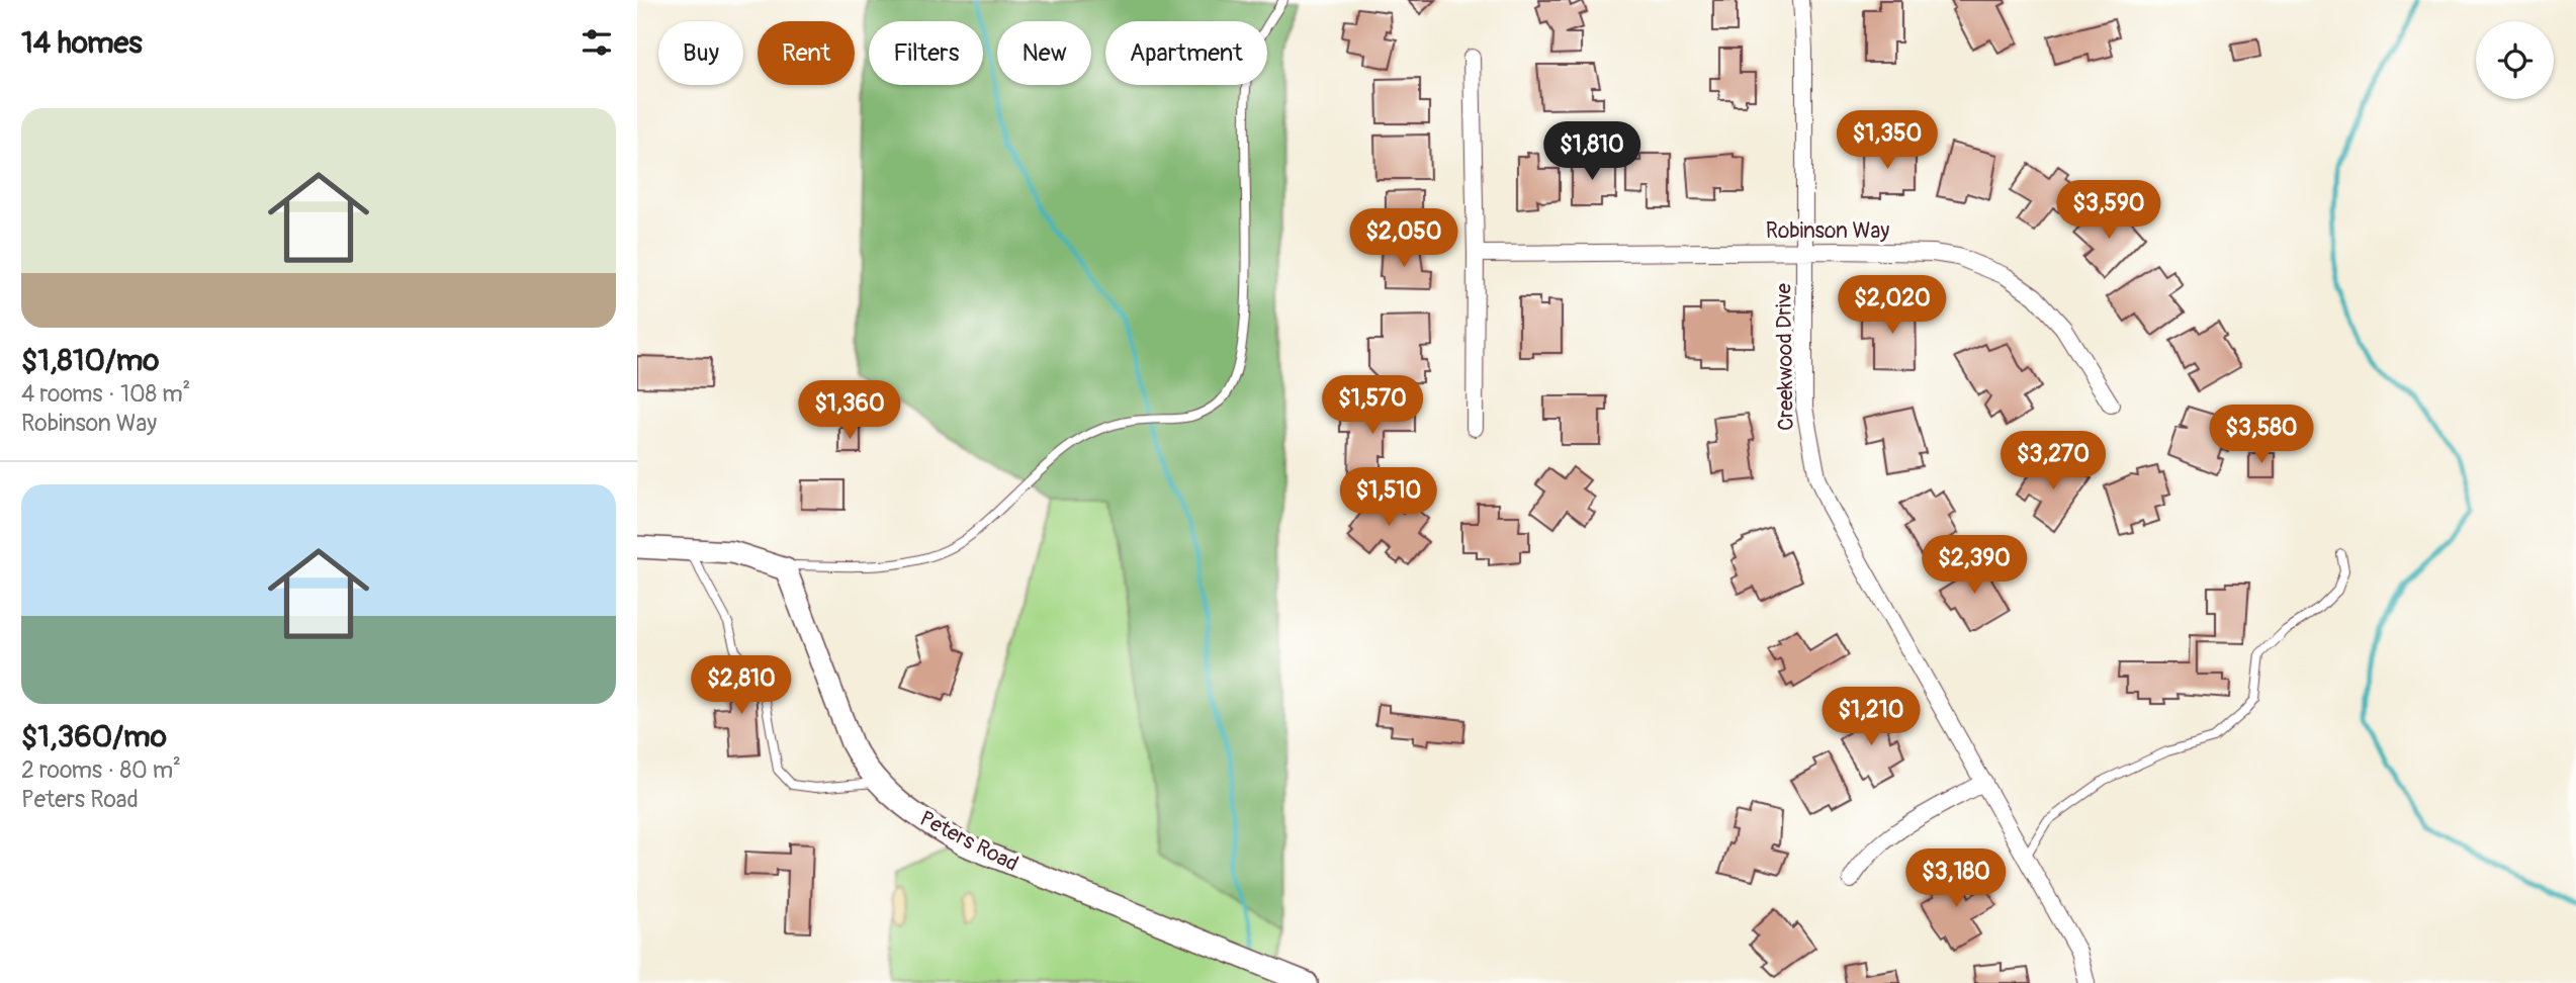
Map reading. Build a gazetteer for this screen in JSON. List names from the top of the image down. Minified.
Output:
{"streets":{"street":["Robinson Way","Creekwood Drive","Peters Road"]},"crossings":[["Robinson Way","Creekwood Drive"]],"page":{"heading":"14 homes","chip":["Buy","Rent","Filters","New","Apartment"],"list":[{"name":"$1,810/mo","note":"4 rooms · 108 m² · Robinson Way"},{"name":"$1,360/mo","note":"2 rooms · 80 m² · Peters Road"}],"price":["$1,350","$1,810","$3,590","$2,050","$2,020","$1,570","$1,360","$3,580","$3,270","$1,510","$2,390","$2,810","$1,210","$3,180"]}}
